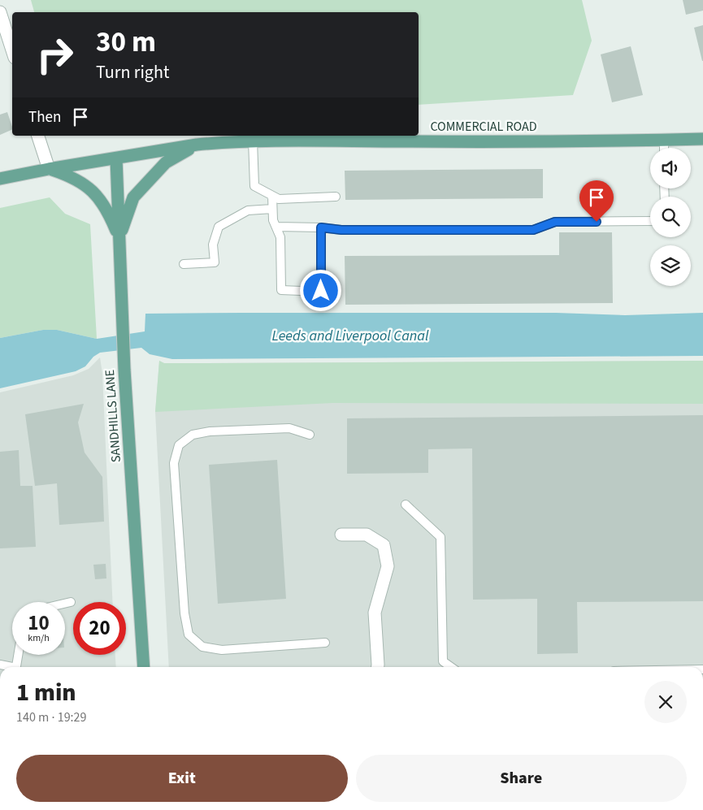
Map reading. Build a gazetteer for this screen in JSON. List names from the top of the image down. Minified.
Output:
{"streets":{"main road":["COMMERCIAL ROAD","SANDHILLS LANE"]},"crossings":[["COMMERCIAL ROAD","SANDHILLS LANE"]],"water":["Leeds and Liverpool Canal"],"page":{"turn":["30 m","Turn right"],"then":"Then","speed":"10 km/h","limit":"20","heading":["1 min","140 m · 19:29"],"buttons":["Exit","Share"]}}
